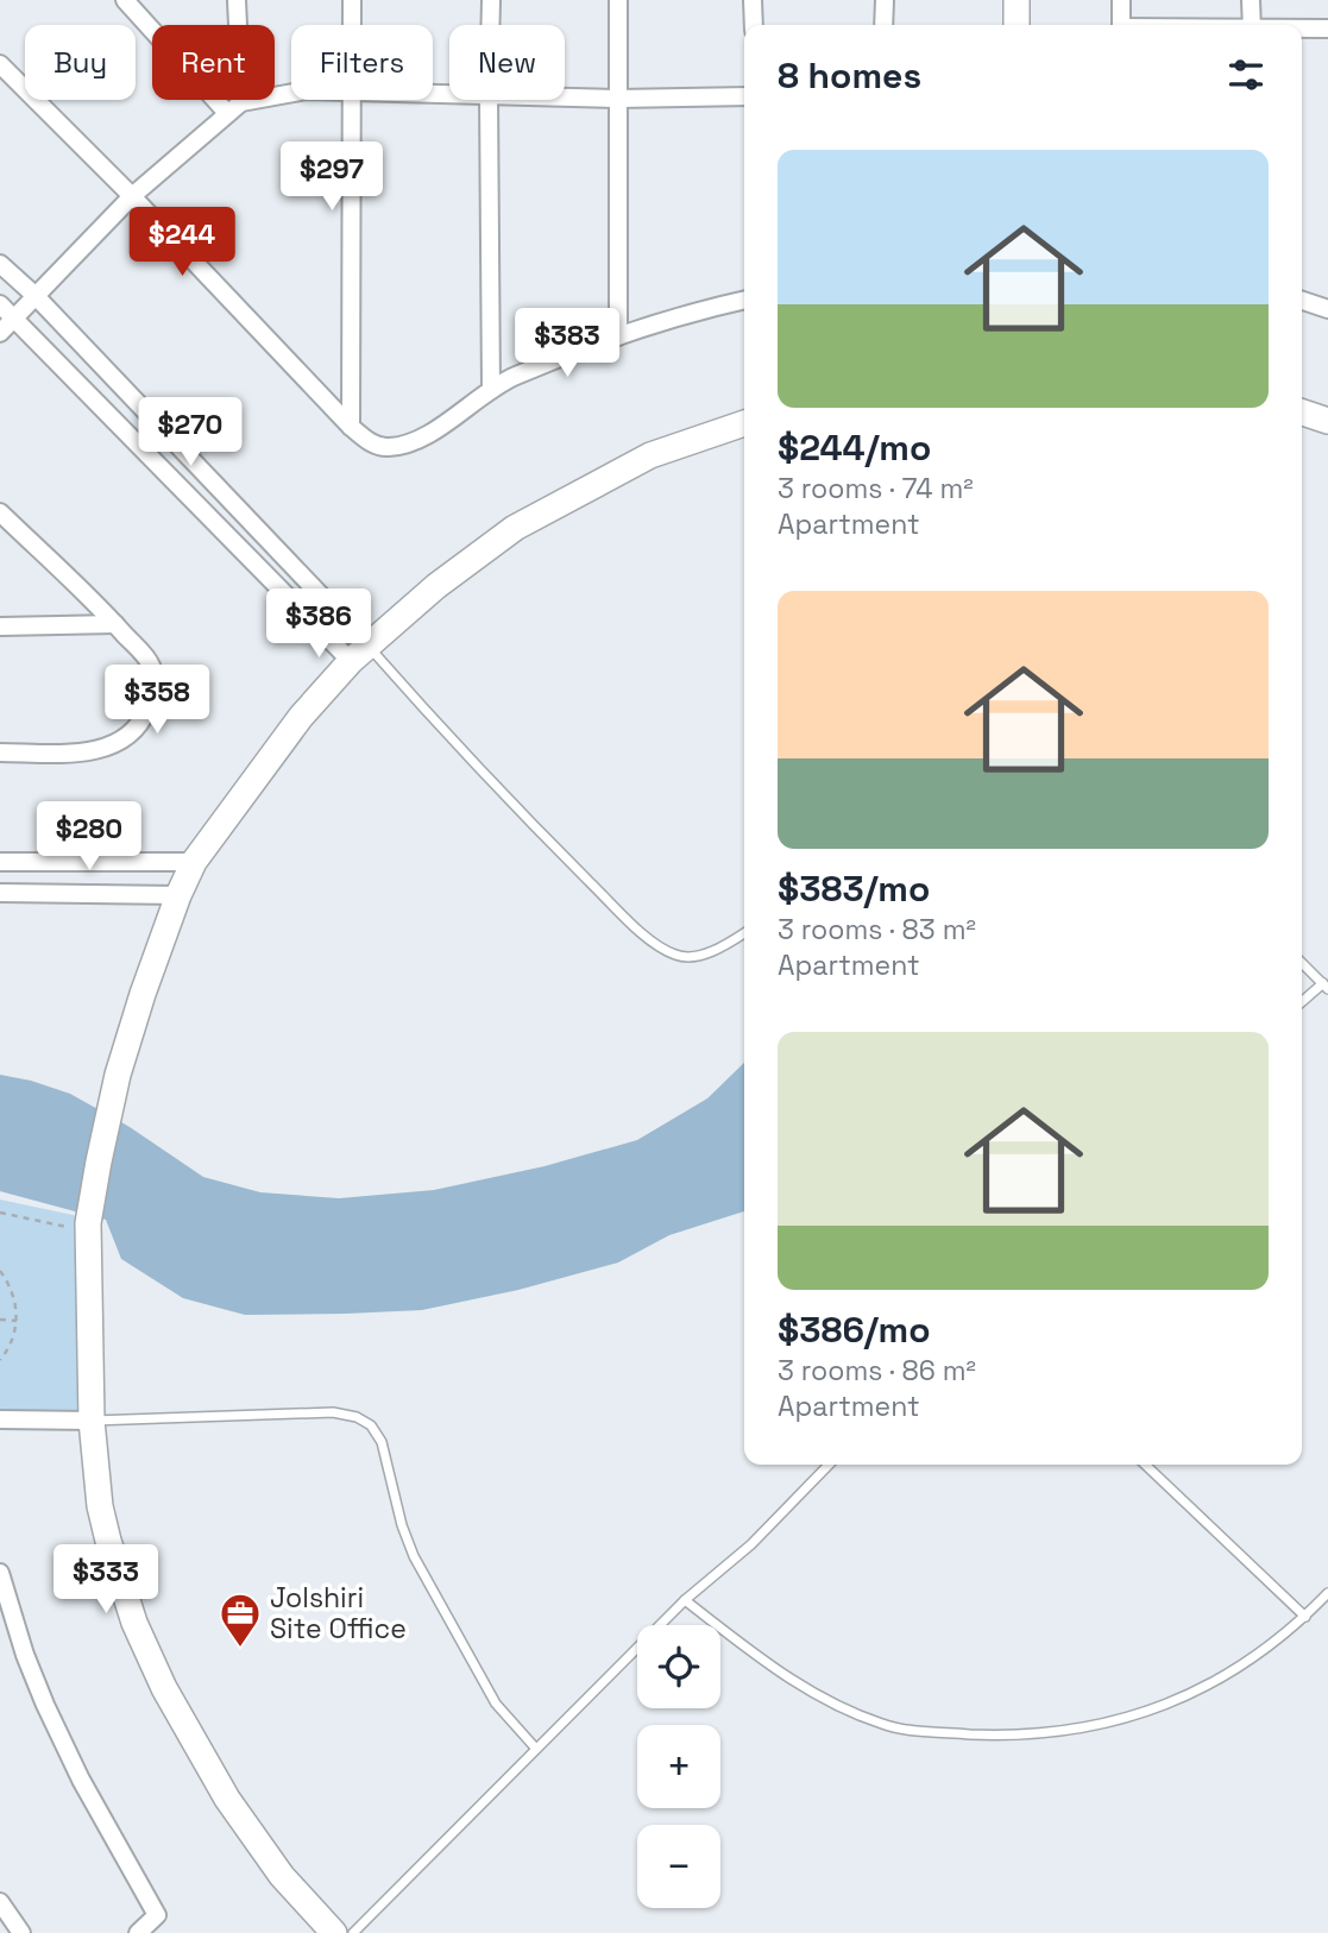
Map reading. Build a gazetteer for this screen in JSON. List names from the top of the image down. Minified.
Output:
{"places":{"office":["Jolshiri Site Office"]},"page":{"chip":["Buy","Rent","Filters","New"],"heading":"8 homes","list":[{"name":"$244/mo","note":"3 rooms · 74 m² · Apartment"},{"name":"$383/mo","note":"3 rooms · 83 m² · Apartment"},{"name":"$386/mo","note":"3 rooms · 86 m² · Apartment"}],"price":["$297","$244","$383","$270","$386","$358","$280","$333"],"map_buttons":["+","−"]}}
